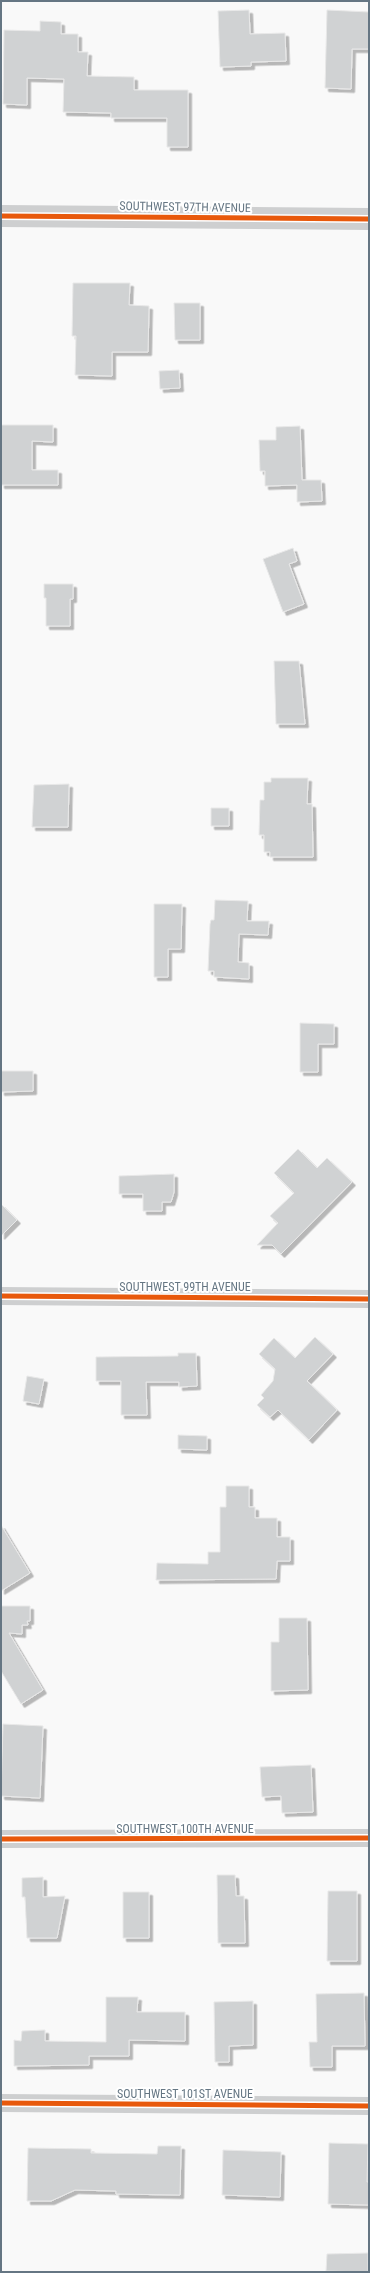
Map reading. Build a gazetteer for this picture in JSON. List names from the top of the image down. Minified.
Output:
{"streets":{"street":["SOUTHWEST 97TH AVENUE","SOUTHWEST 99TH AVENUE","SOUTHWEST 100TH AVENUE","SOUTHWEST 101ST AVENUE"]}}
